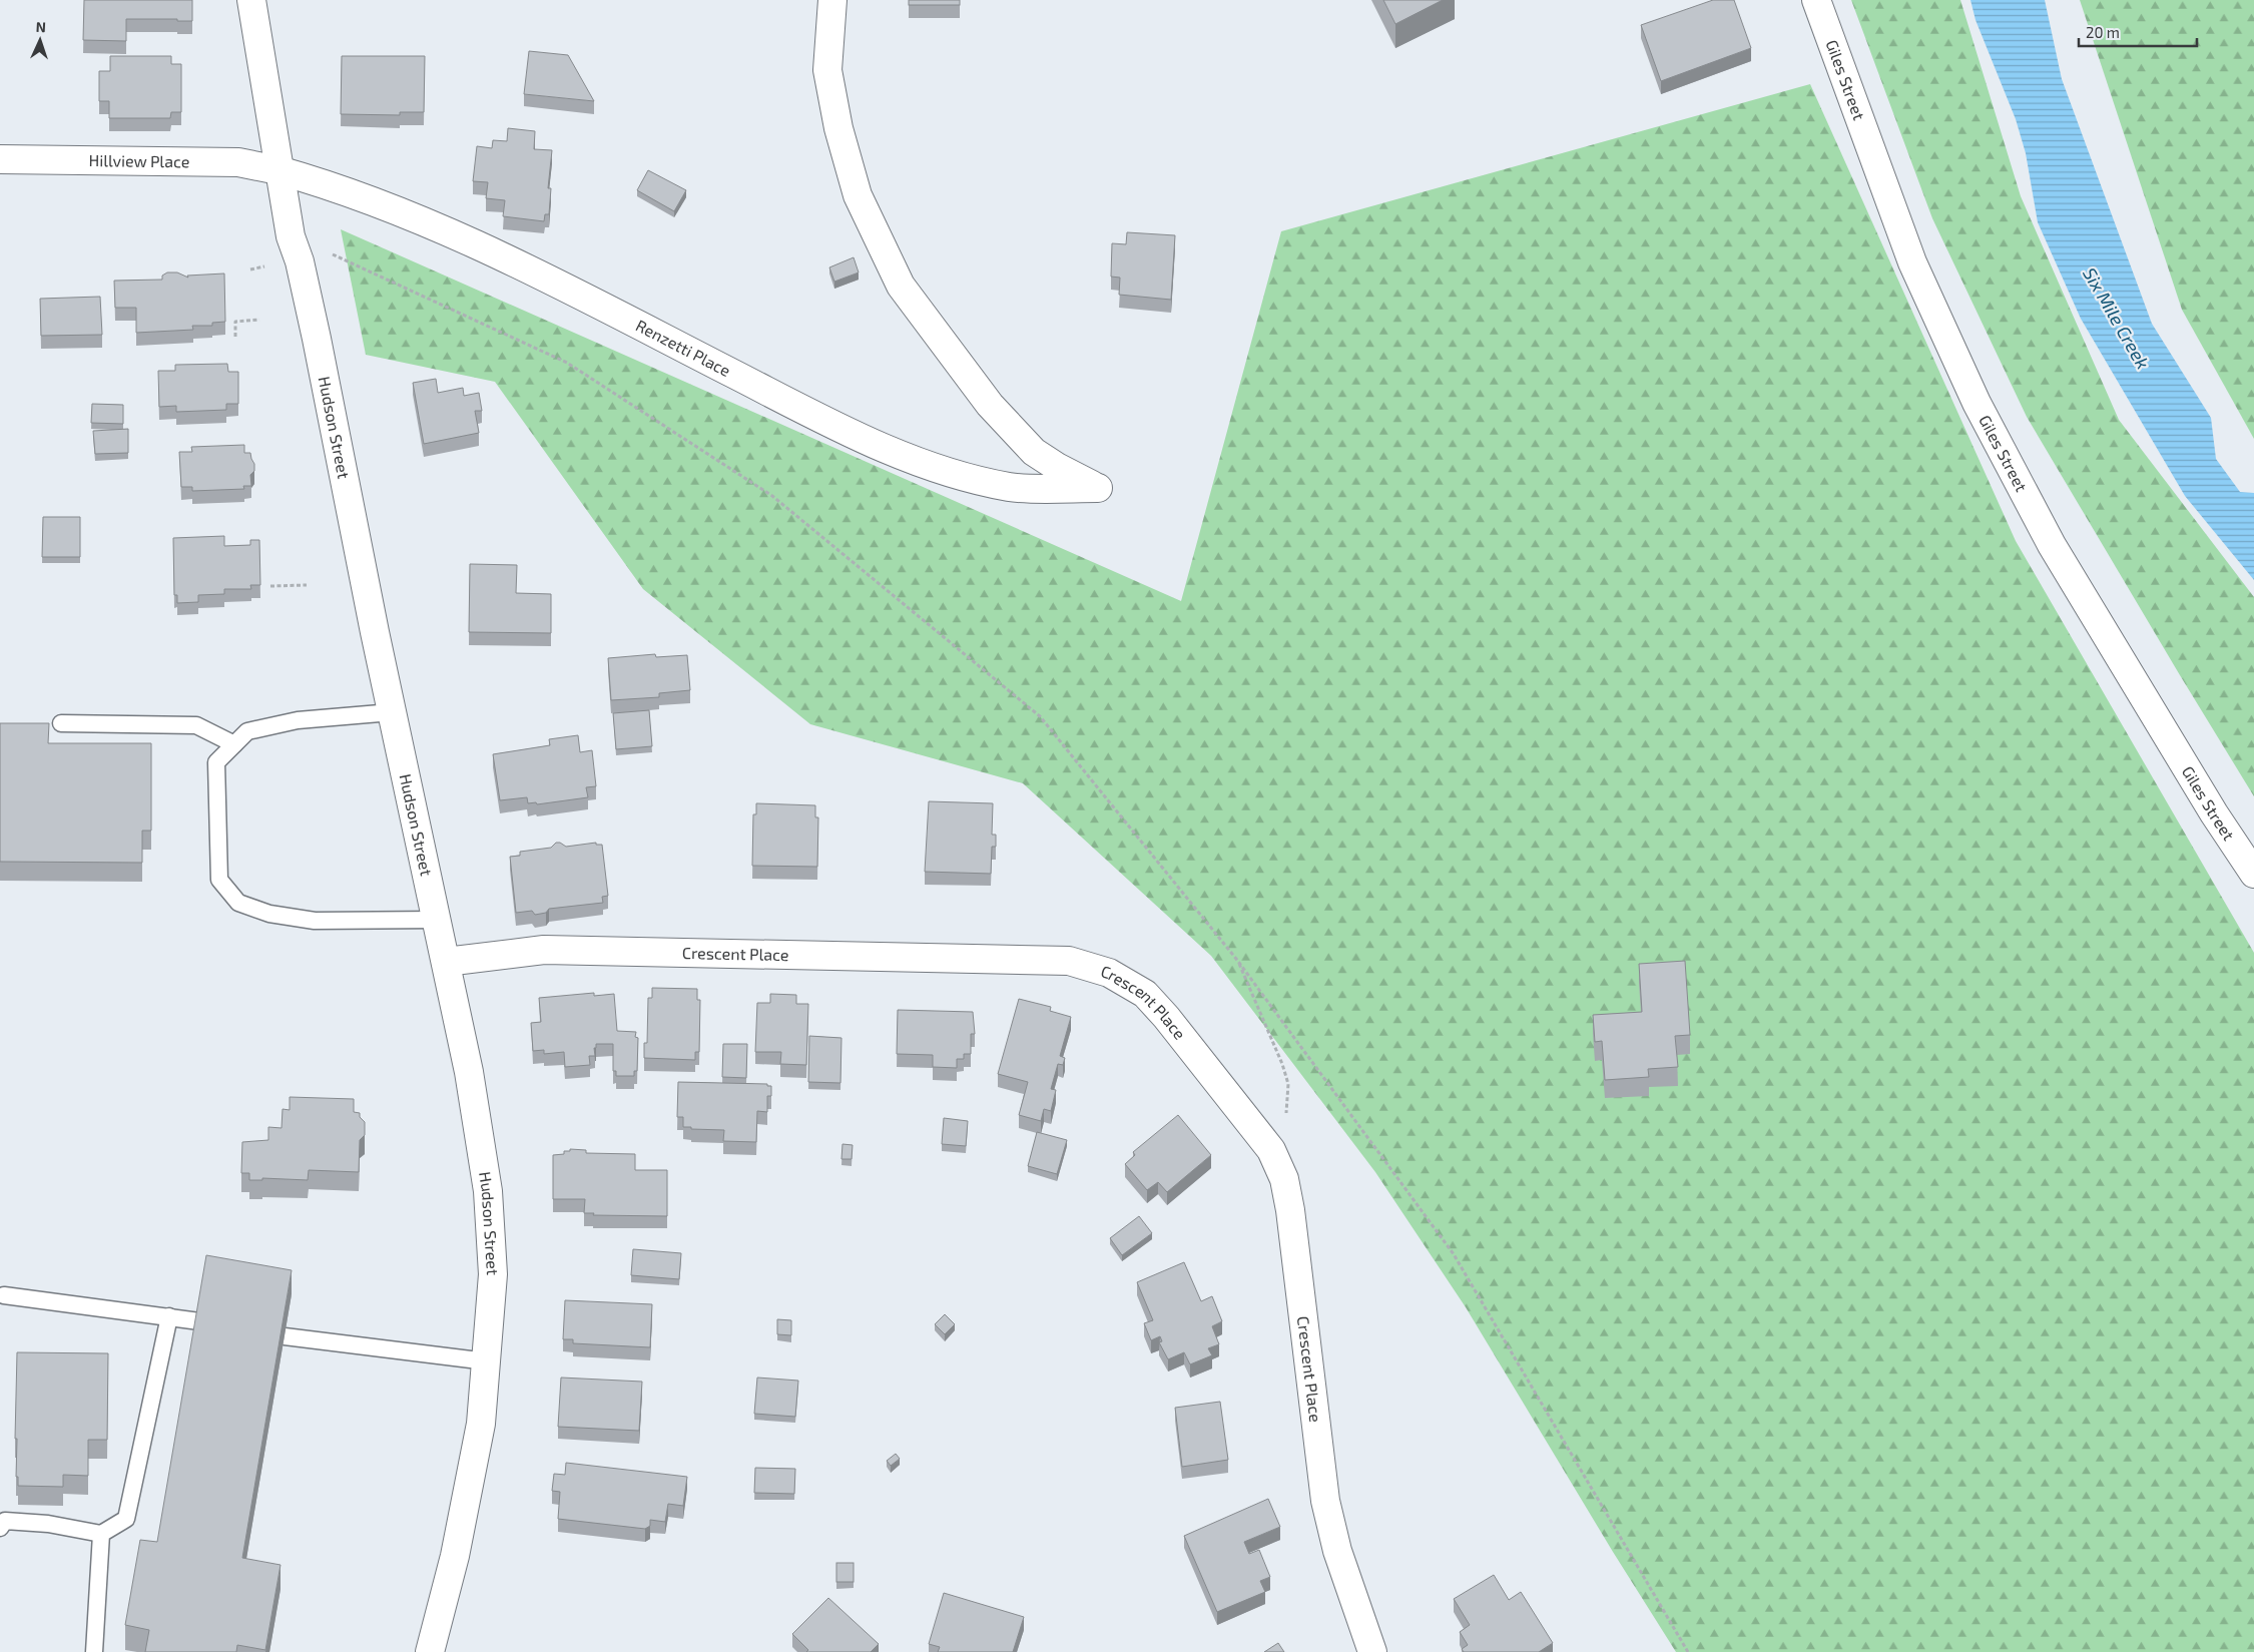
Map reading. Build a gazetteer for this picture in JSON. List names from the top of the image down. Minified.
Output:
{"streets":{"street":["Giles Street","Hillview Place","Renzetti Place","Hudson Street","Crescent Place"]},"crossings":[["Hillview Place","Renzetti Place"],["Hillview Place","Hudson Street"],["Renzetti Place","Hudson Street"],["Hudson Street","Crescent Place"]],"water":["Six Mile Creek"],"scale_bar":"20 m","north":"top"}
